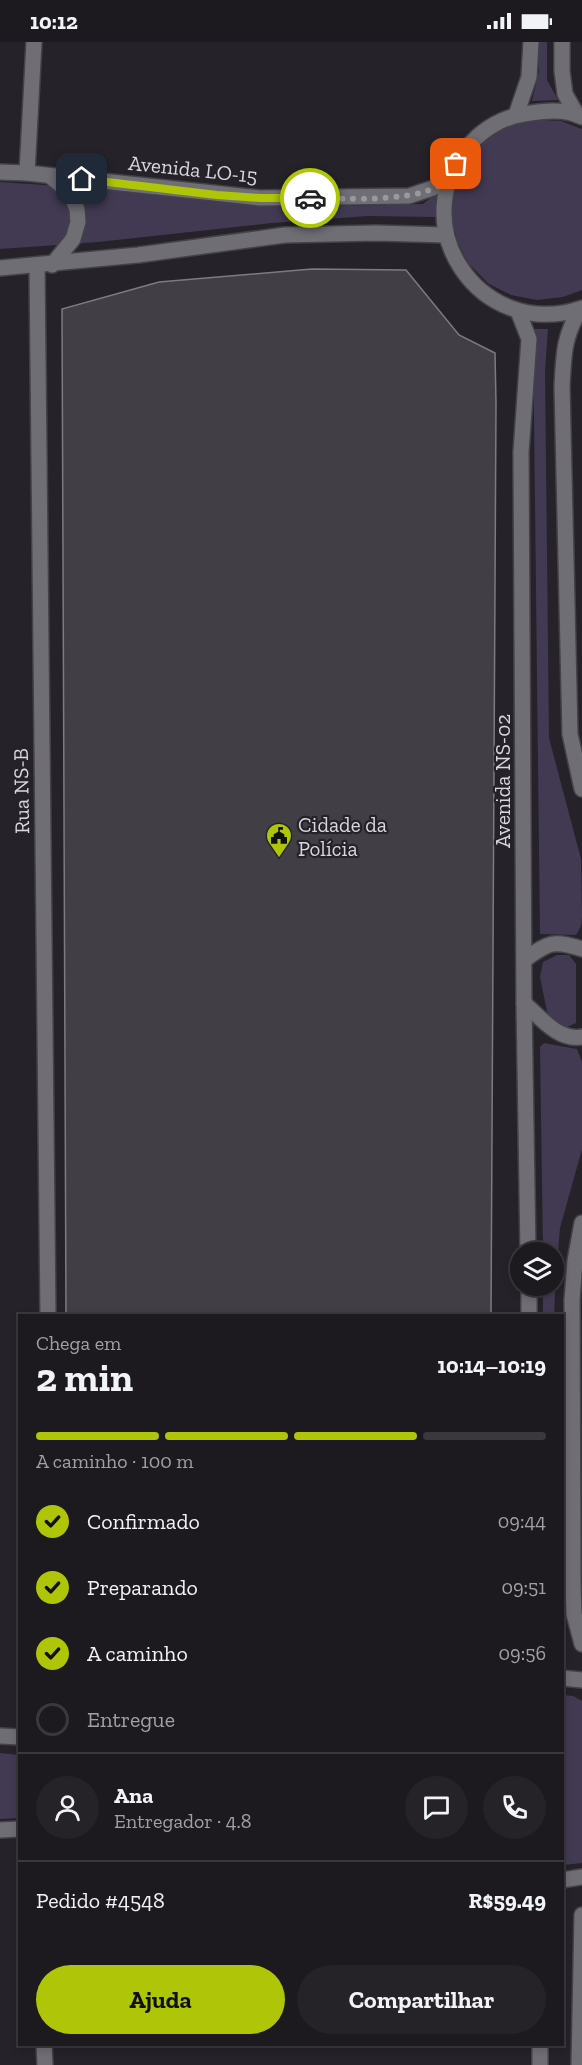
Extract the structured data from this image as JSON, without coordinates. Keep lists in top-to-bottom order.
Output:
{
  "streets": {
    "street": ["Avenida LO-15", "Avenida NS-02", "Rua NS-B"]
  },
  "places": {
    "public building": ["Cidade da Polícia"]
  },
  "page": {
    "status": "10:12",
    "heading": ["2 min", "Chega em", "10:14–10:19"],
    "panel": [
      "Ana",
      "Entregador · 4.8",
      "Pedido #4548",
      "R$59.49"
    ],
    "bar": "A caminho · 100 m",
    "list": [
      ["Confirmado", "09:44"],
      ["Preparando", "09:51"],
      ["A caminho", "09:56"],
      "Entregue"
    ],
    "buttons": ["Ajuda", "Compartilhar"]
  }
}
